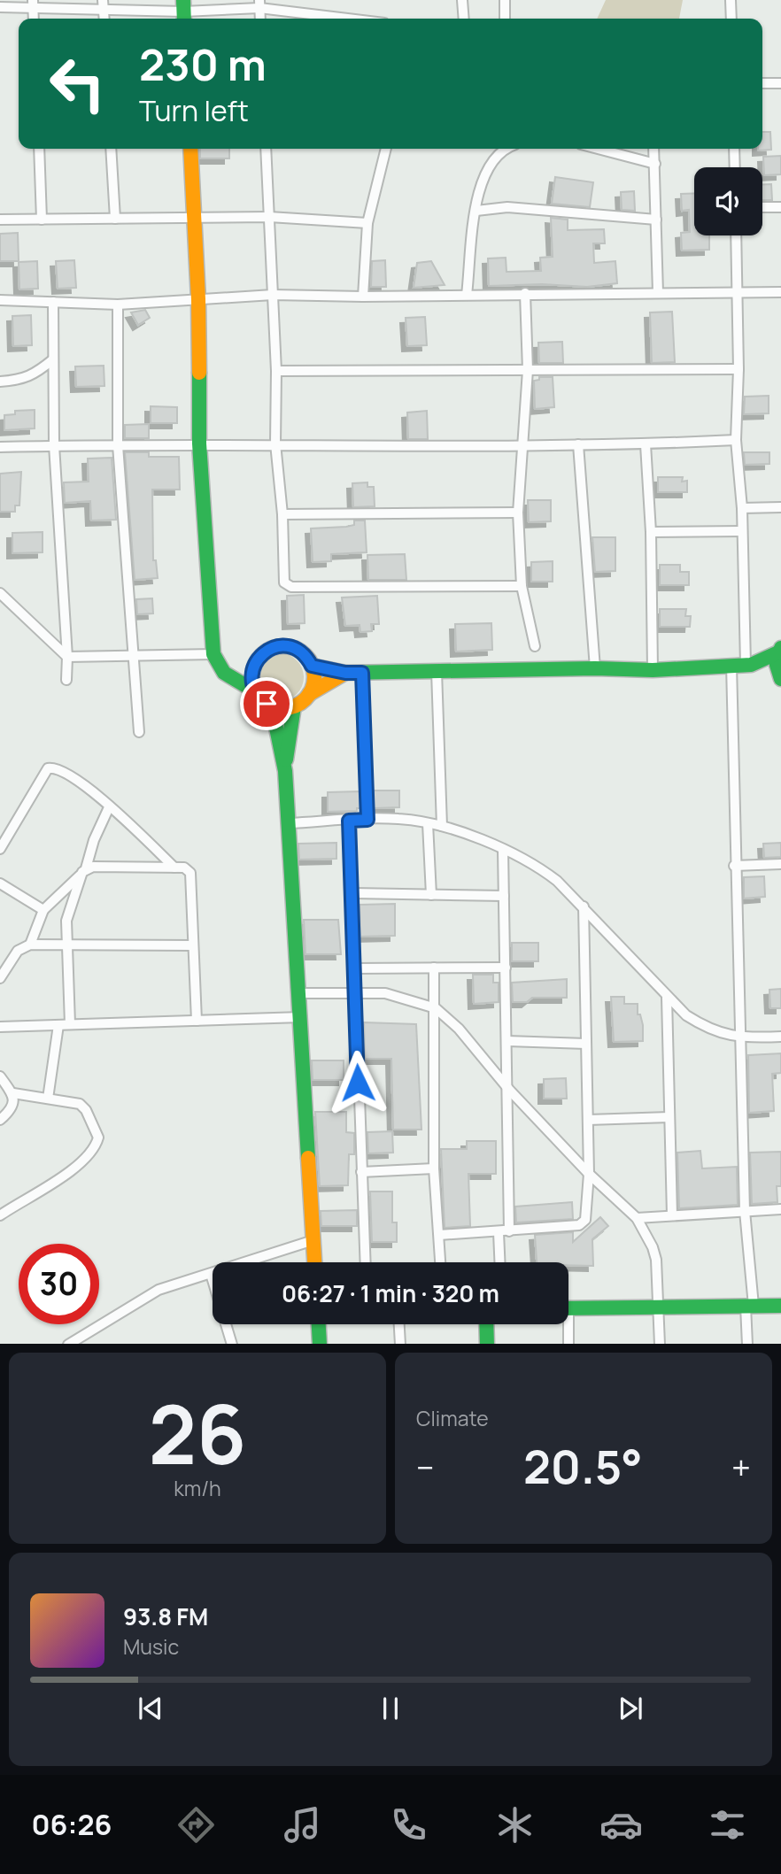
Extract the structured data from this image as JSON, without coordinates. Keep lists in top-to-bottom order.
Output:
{
  "page": {
    "turn": ["230 m", "Turn left"],
    "limit": "30",
    "trip": "06:27 · 1 min · 320 m",
    "tile": [
      ["26", "km/h"],
      "Climate"
    ],
    "heat": ["−", "20.5°", "+"],
    "song": ["93.8 FM", "Music"],
    "tabs": "06:26"
  }
}
